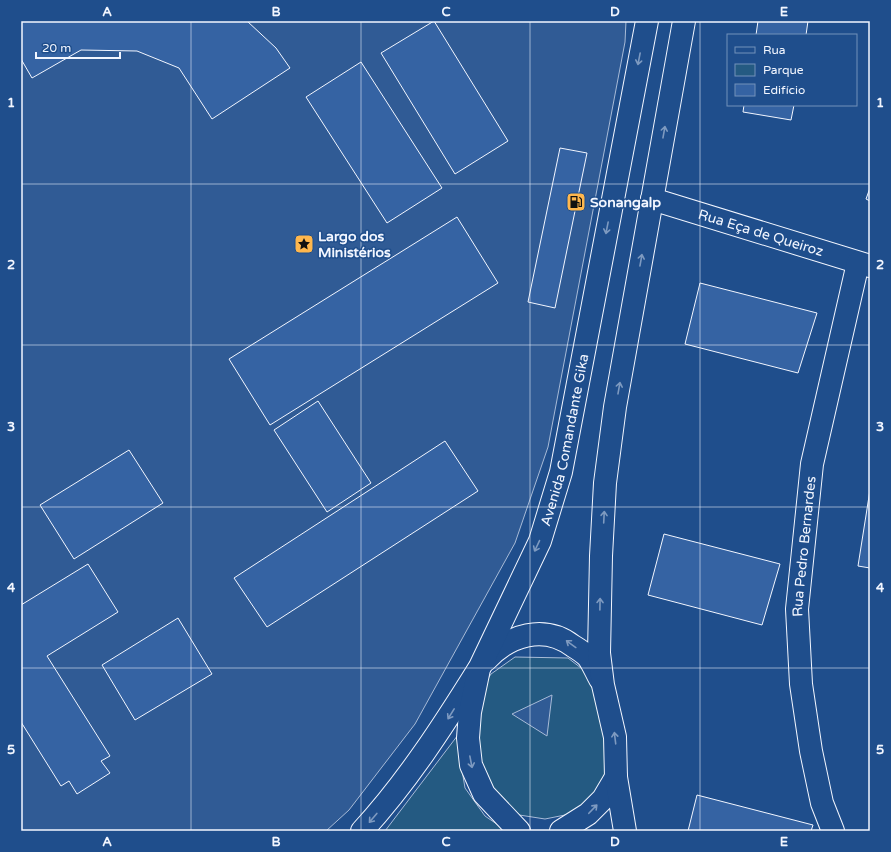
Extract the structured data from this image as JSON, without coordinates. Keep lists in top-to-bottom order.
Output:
{
  "streets": {
    "street": ["Rua Eça de Queiroz", "Avenida Comandante Gika", "Rua Pedro Bernardes"]
  },
  "crossings": [
    ["Rua Eça de Queiroz", "Rua Pedro Bernardes"]
  ],
  "places": {
    "fuel station": ["Sonangalp"],
    "place": ["Largo dos Ministérios"]
  },
  "legend": ["Rua", "Parque", "Edifício"],
  "scale_bar": "20 m",
  "grid": {
    "columns": [
      "A",
      "B",
      "C",
      "D",
      "E"
    ],
    "rows": [
      "1",
      "2",
      "3",
      "4",
      "5"
    ]
  }
}
